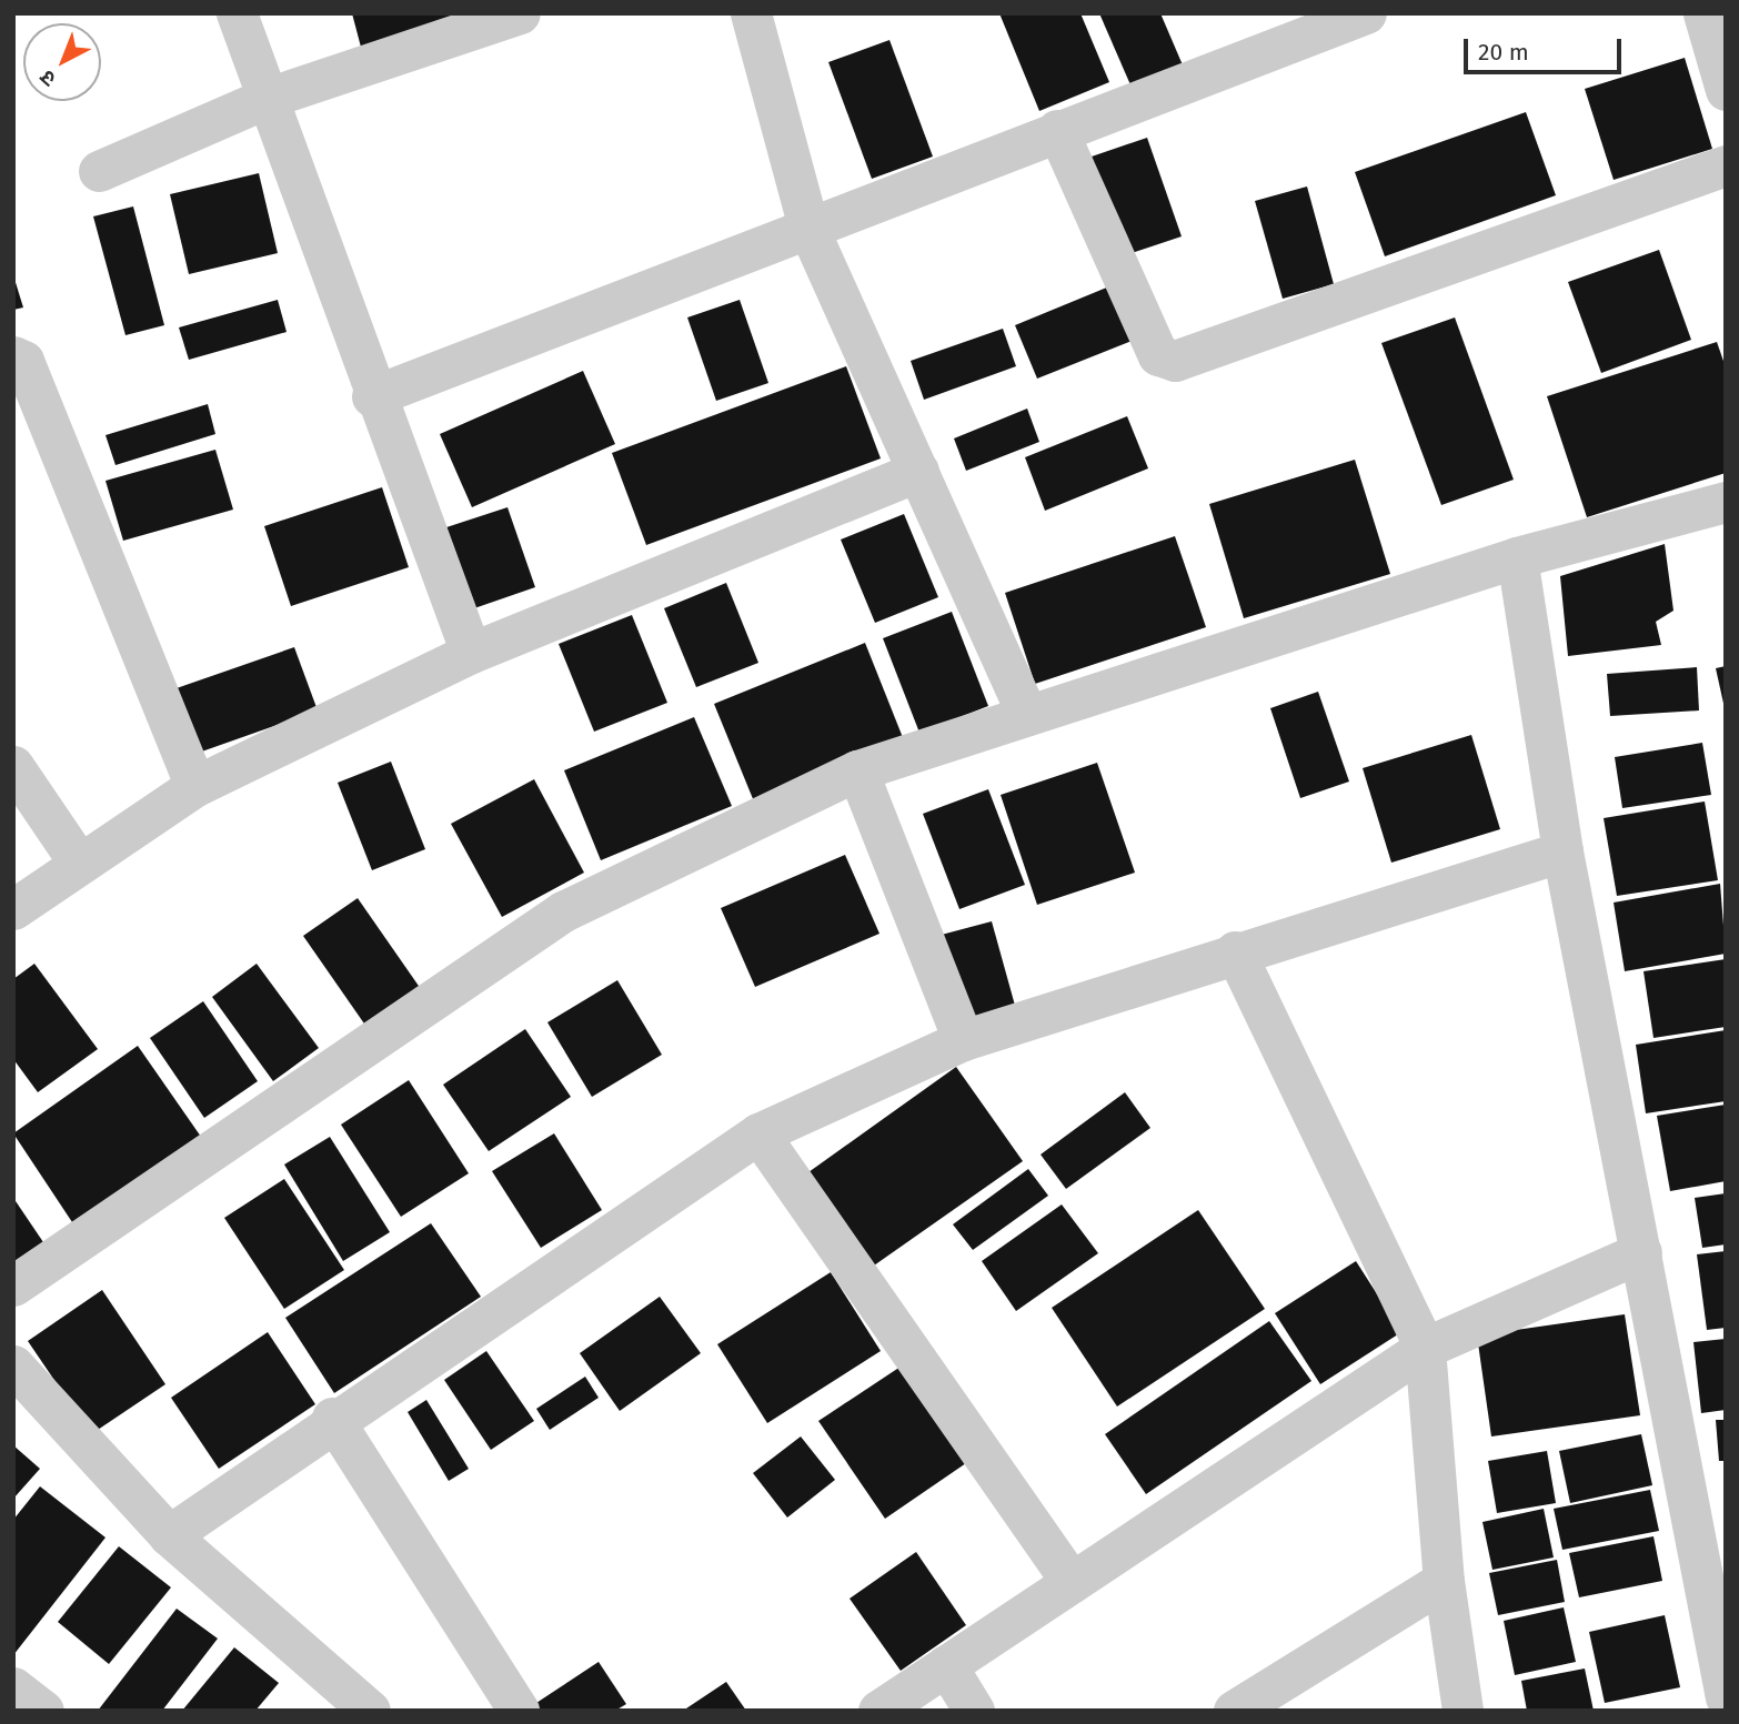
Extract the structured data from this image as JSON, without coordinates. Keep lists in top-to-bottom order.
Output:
{
  "scale_bar": "20 m",
  "north": "bottom left"
}
